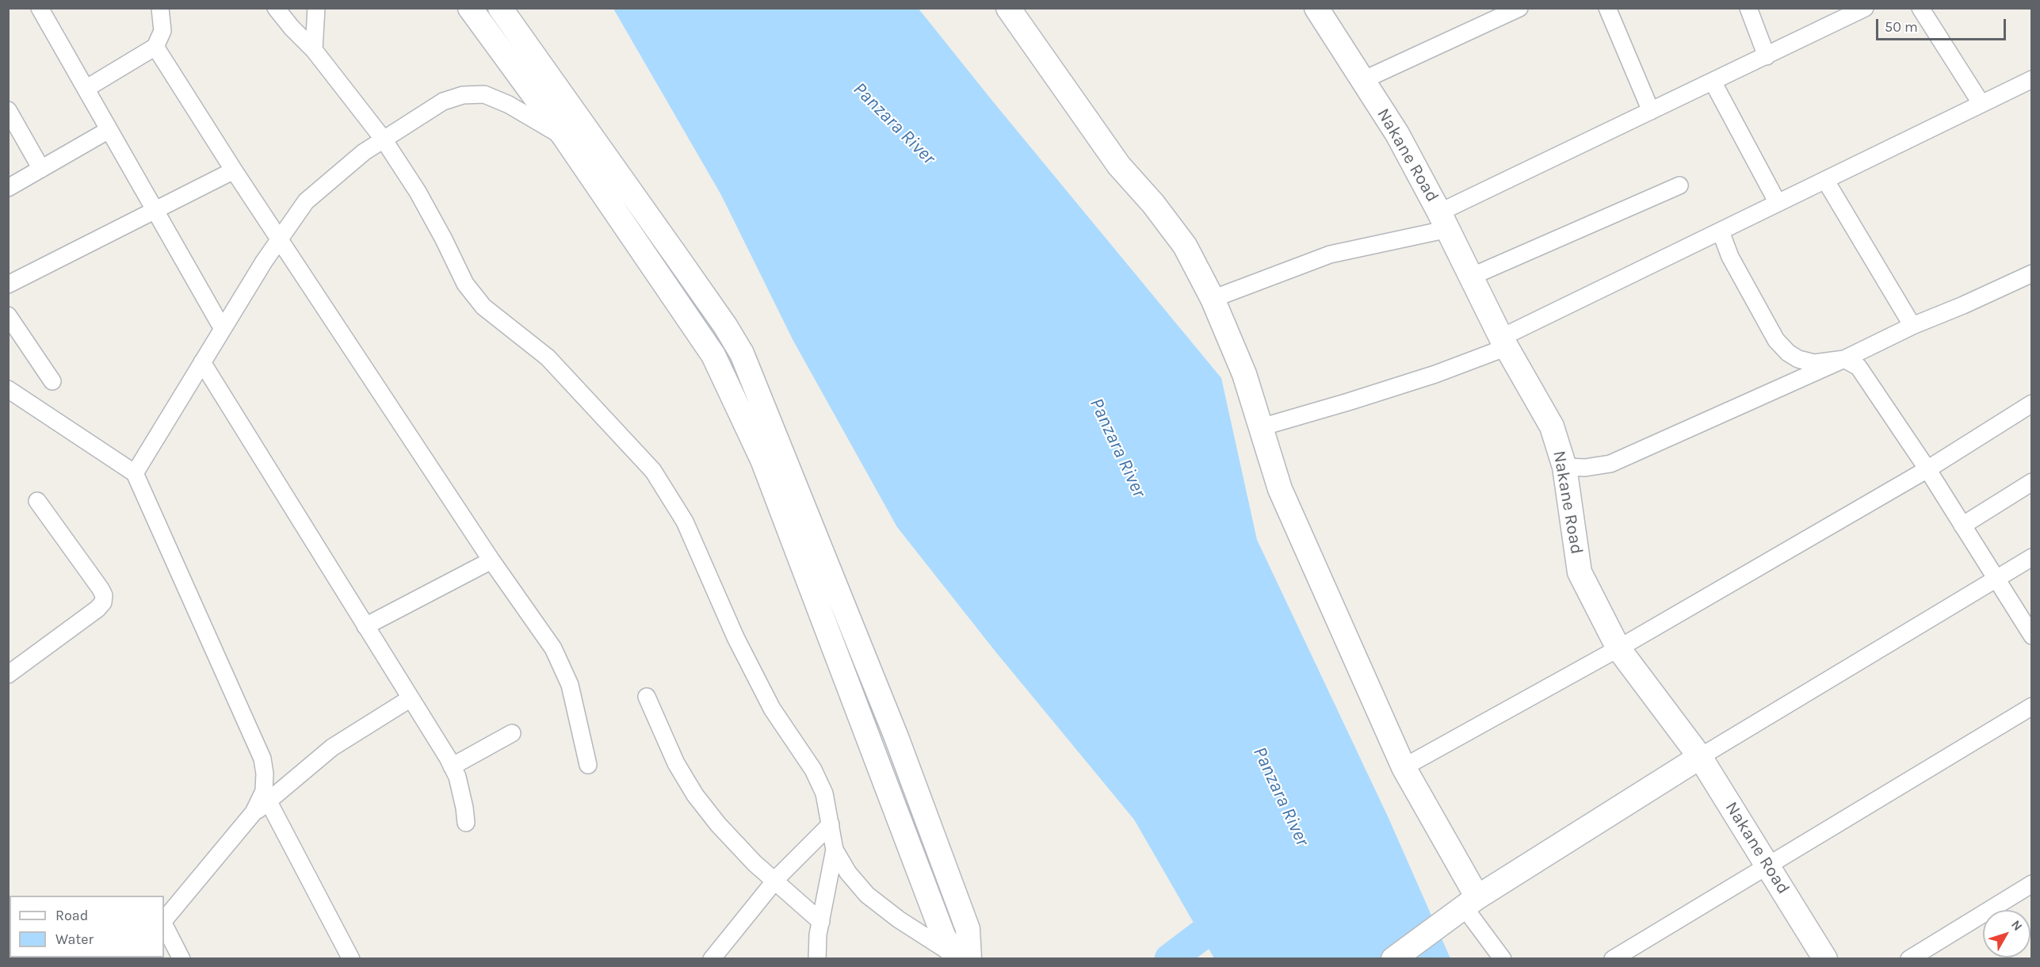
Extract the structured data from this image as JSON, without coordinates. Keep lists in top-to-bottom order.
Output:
{
  "streets": {
    "street": ["Nakane Road"]
  },
  "water": ["Panzara River"],
  "legend": ["Road", "Water"],
  "scale_bar": "50 m",
  "north": "top right"
}
